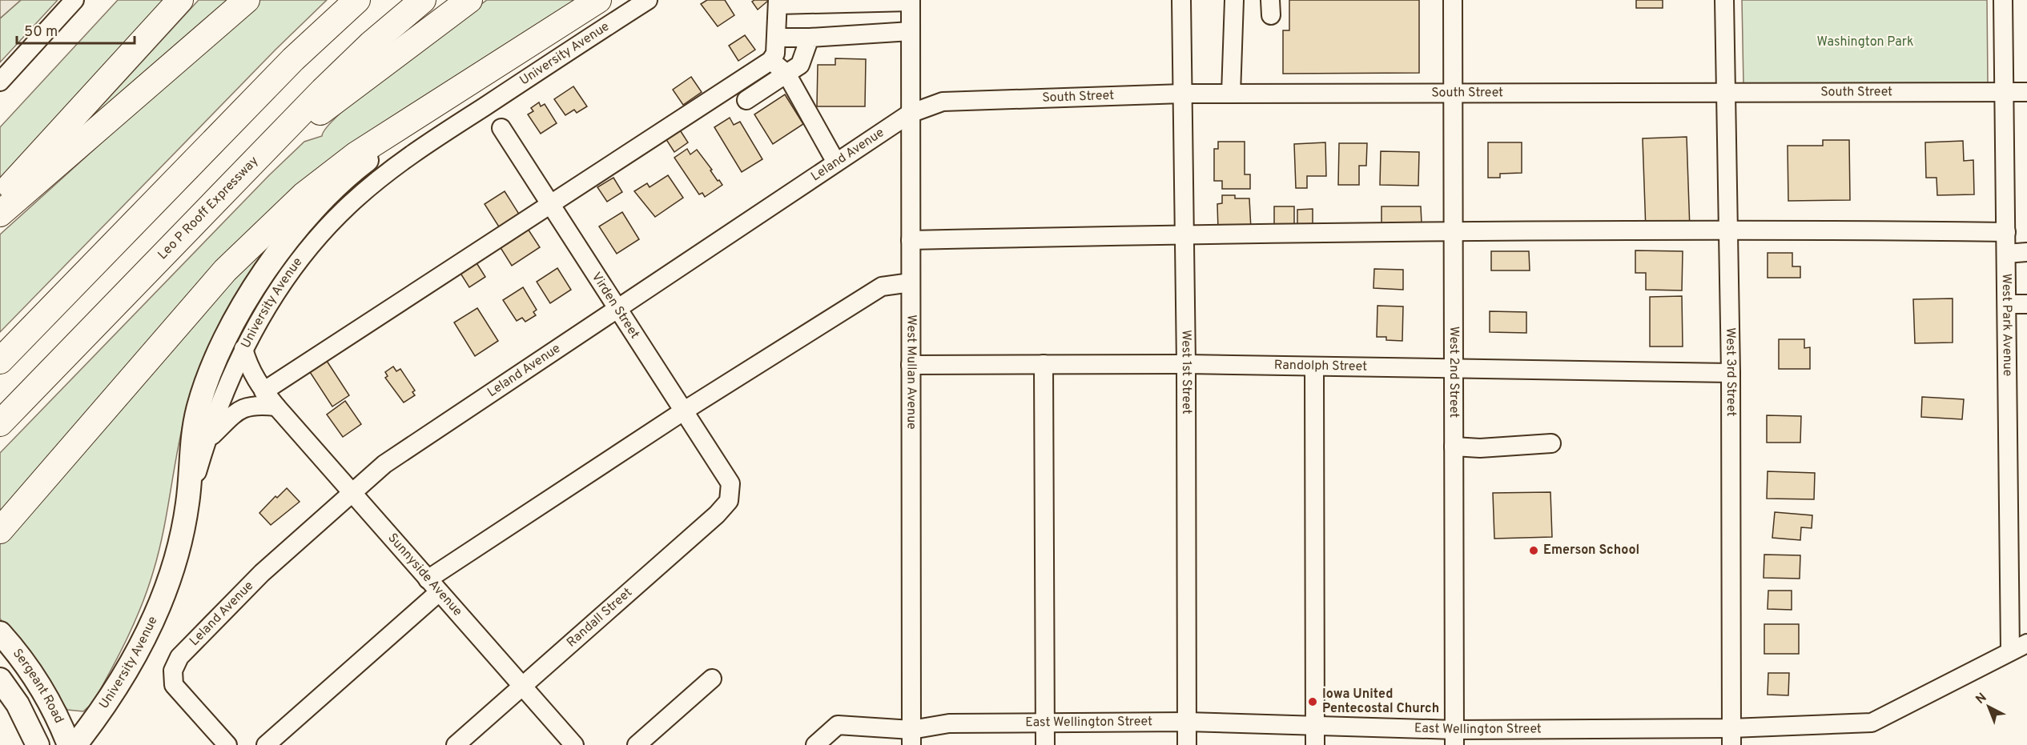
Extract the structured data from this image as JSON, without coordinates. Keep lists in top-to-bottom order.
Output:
{
  "streets": {
    "highway": ["Leo P Rooff Expressway"],
    "main road": ["University Avenue", "Sergeant Road"],
    "street": [
      "South Street",
      "Leland Avenue",
      "Virden Street",
      "West Park Avenue",
      "Randolph Street",
      "West Mullan Avenue",
      "West 1st Street",
      "West 3rd Street",
      "West 2nd Street",
      "Sunnyside Avenue",
      "Randall Street",
      "East Wellington Street"
    ]
  },
  "crossings": [
    ["University Avenue", "Sunnyside Avenue"],
    ["South Street", "Leland Avenue"],
    ["South Street", "West Park Avenue"],
    ["South Street", "West Mullan Avenue"],
    ["South Street", "West 1st Street"],
    ["South Street", "West 3rd Street"],
    ["South Street", "West 2nd Street"],
    ["Leland Avenue", "Virden Street"],
    ["Leland Avenue", "West Mullan Avenue"],
    ["Leland Avenue", "Sunnyside Avenue"],
    ["Virden Street", "Randall Street"],
    ["West Park Avenue", "East Wellington Street"],
    ["Randolph Street", "West Mullan Avenue"],
    ["Randolph Street", "West 1st Street"],
    ["Randolph Street", "West 3rd Street"],
    ["Randolph Street", "West 2nd Street"],
    ["West Mullan Avenue", "East Wellington Street"],
    ["West 1st Street", "East Wellington Street"],
    ["West 3rd Street", "East Wellington Street"],
    ["West 2nd Street", "East Wellington Street"],
    ["Sunnyside Avenue", "Randall Street"]
  ],
  "parks": ["Washington Park"],
  "places": ["Emerson School", "Iowa United Pentecostal Church"],
  "scale_bar": "50 m",
  "north": "top left"
}
